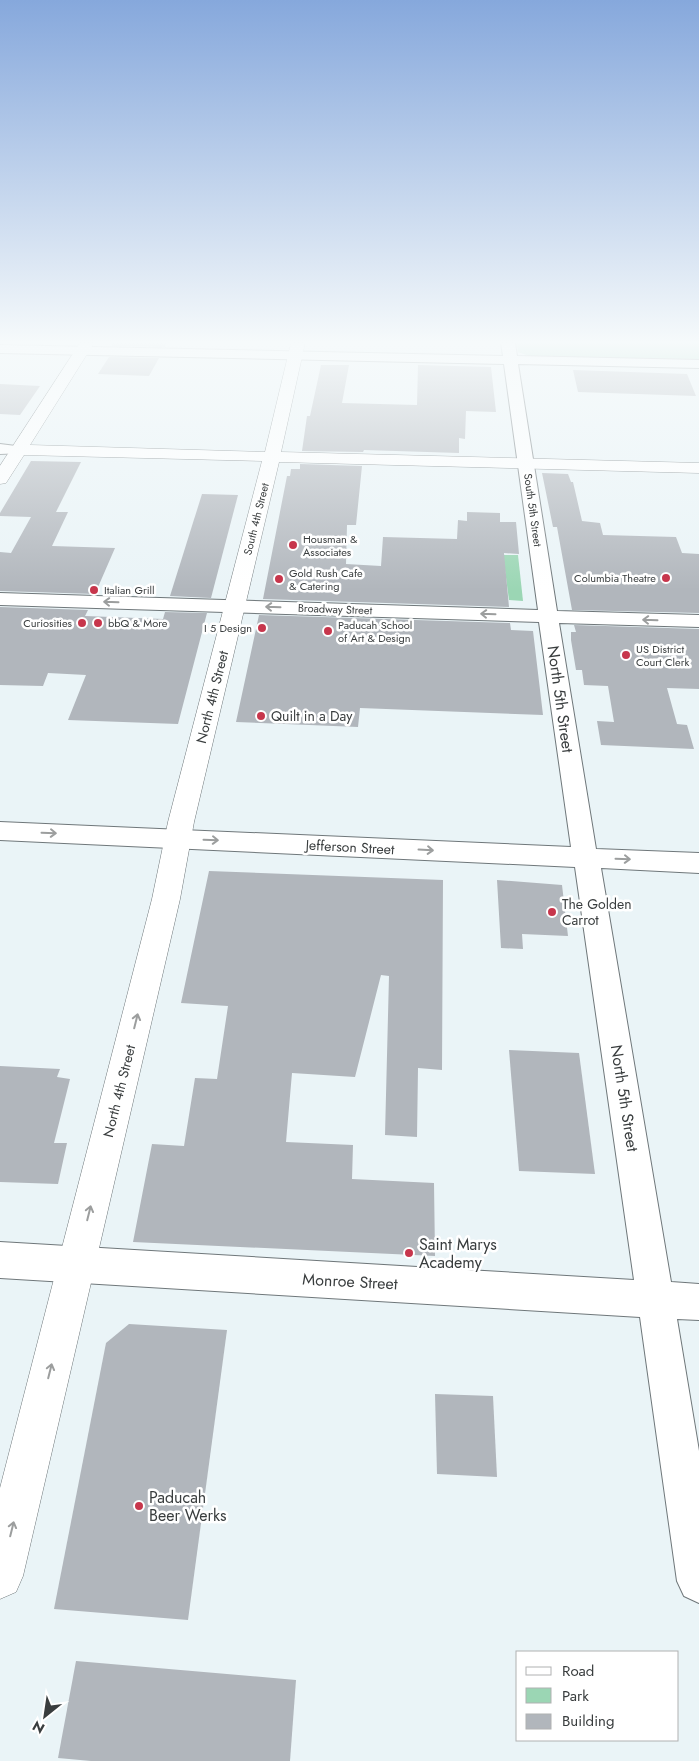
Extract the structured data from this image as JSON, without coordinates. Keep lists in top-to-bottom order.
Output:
{
  "streets": {
    "main road": ["South 4th Street", "North 4th Street"],
    "street": [
      "South 5th Street",
      "Broadway Street",
      "North 5th Street",
      "Jefferson Street",
      "Monroe Street"
    ]
  },
  "crossings": [
    ["South 5th Street", "Broadway Street"],
    ["South 5th Street", "North 5th Street"],
    ["South 4th Street", "Broadway Street"],
    ["South 4th Street", "North 4th Street"],
    ["Broadway Street", "North 4th Street"],
    ["Broadway Street", "North 5th Street"],
    ["North 4th Street", "Jefferson Street"],
    ["North 4th Street", "Monroe Street"],
    ["North 5th Street", "Jefferson Street"],
    ["North 5th Street", "Monroe Street"]
  ],
  "one_way": ["Broadway Street", "North 4th Street", "Jefferson Street"],
  "places": [
    "Housman & Associates",
    "Columbia Theatre",
    "Gold Rush Cafe & Catering",
    "Italian Grill",
    "Curiosities",
    "bbQ & More",
    "I 5 Design",
    "Paducah School of Art & Design",
    "US District Court Clerk",
    "Quilt in a Day",
    "The Golden Carrot",
    "Saint Marys Academy",
    "Paducah Beer Werks"
  ],
  "legend": ["Road", "Park", "Building"],
  "north": "bottom left"
}
